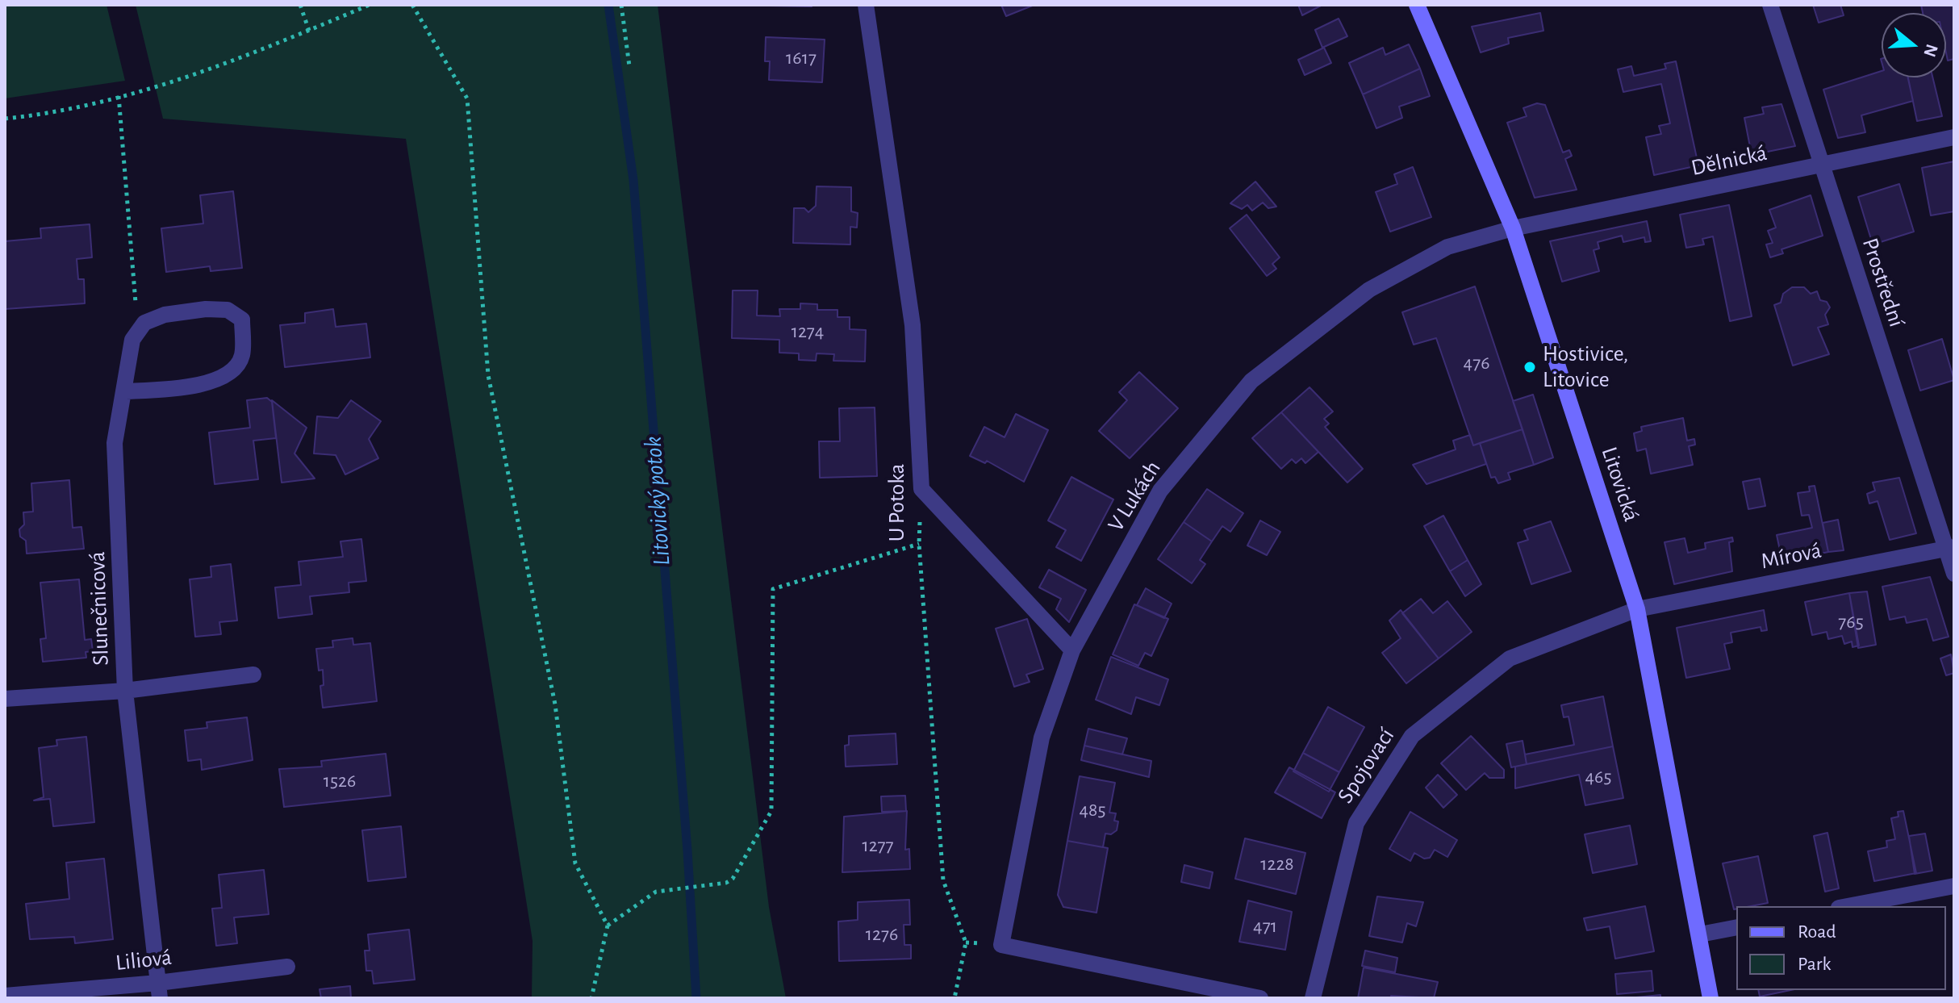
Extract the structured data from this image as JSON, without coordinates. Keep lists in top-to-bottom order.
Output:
{
  "streets": {
    "street": [
      "Dělnická",
      "Prostřední",
      "Litovická",
      "V Lukách",
      "U Potoka",
      "Mírová",
      "Slunečnicová",
      "Spojovací",
      "Liliová"
    ]
  },
  "crossings": [
    ["Dělnická", "Prostřední"],
    ["Dělnická", "Litovická"],
    ["Dělnická", "V Lukách"],
    ["Prostřední", "Mírová"],
    ["Litovická", "V Lukách"],
    ["Litovická", "Mírová"],
    ["Litovická", "Spojovací"],
    ["Mírová", "Spojovací"],
    ["Slunečnicová", "Liliová"]
  ],
  "water": ["Litovický potok"],
  "places": ["Hostivice, Litovice"],
  "house_numbers": [
    "1617",
    "1274",
    "476",
    "765",
    "465",
    "1526",
    "485",
    "1277",
    "1228",
    "471",
    "1276"
  ],
  "legend": ["Road", "Park"],
  "north": "right"
}
